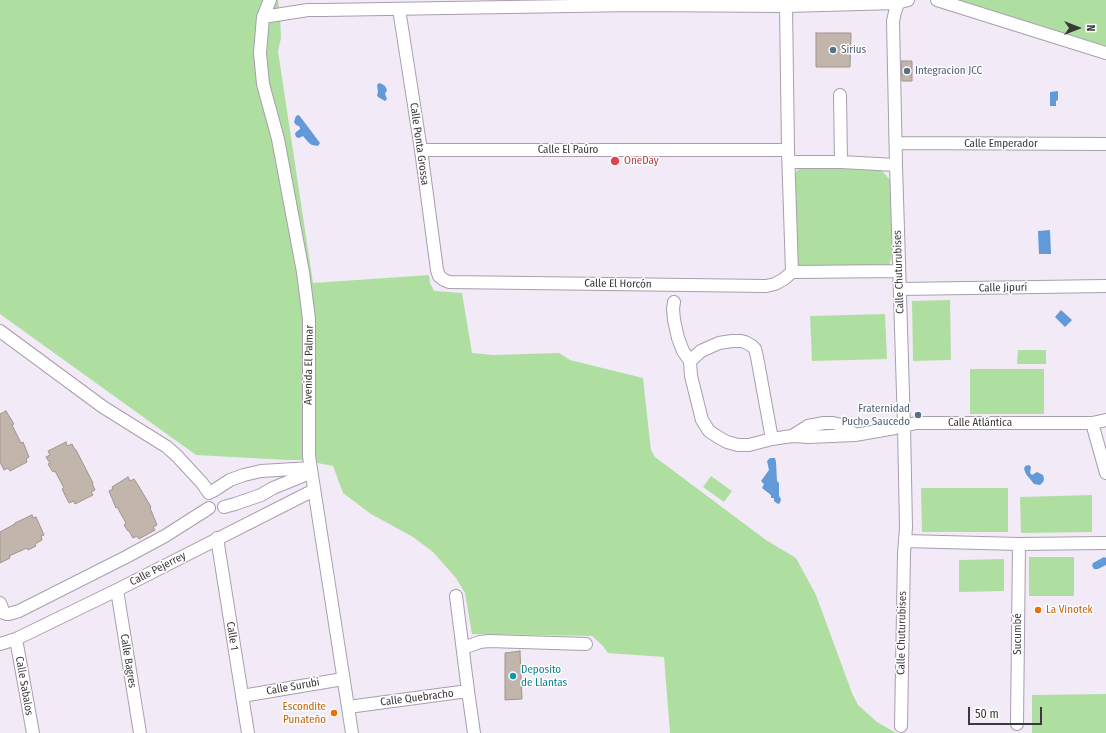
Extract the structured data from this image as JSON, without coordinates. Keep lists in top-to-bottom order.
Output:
{
  "streets": {
    "street": [
      "Calle Ponta Grossa",
      "Calle Emperador",
      "Calle El Paúro",
      "Calle Chuturubises",
      "Calle El Horcón",
      "Calle Jipurí",
      "Avenida El Palmar",
      "Calle Atlántica",
      "Calle Pejerrey",
      "Sucumbé",
      "Calle 1",
      "Calle Bagres",
      "Calle Sabalos",
      "Calle Surubi",
      "Calle Quebracho"
    ]
  },
  "crossings": [
    ["Calle Ponta Grossa", "Calle El Paúro"],
    ["Calle Ponta Grossa", "Calle El Horcón"],
    ["Calle Emperador", "Calle Chuturubises"],
    ["Calle Chuturubises", "Calle Jipurí"],
    ["Calle Chuturubises", "Calle Atlántica"],
    ["Avenida El Palmar", "Calle Pejerrey"],
    ["Avenida El Palmar", "Calle Surubi"],
    ["Avenida El Palmar", "Calle Quebracho"],
    ["Calle Pejerrey", "Calle 1"],
    ["Calle Pejerrey", "Calle Bagres"],
    ["Calle Pejerrey", "Calle Sabalos"],
    ["Calle 1", "Calle Surubi"]
  ],
  "places": [
    "Sirius",
    "Integracion JCC",
    "OneDay",
    "Fraternidad Pucho Saucedo",
    "La Vinotek",
    "Deposito de Llantas",
    "Escondite Punateño"
  ],
  "scale_bar": "50 m",
  "north": "right"
}
